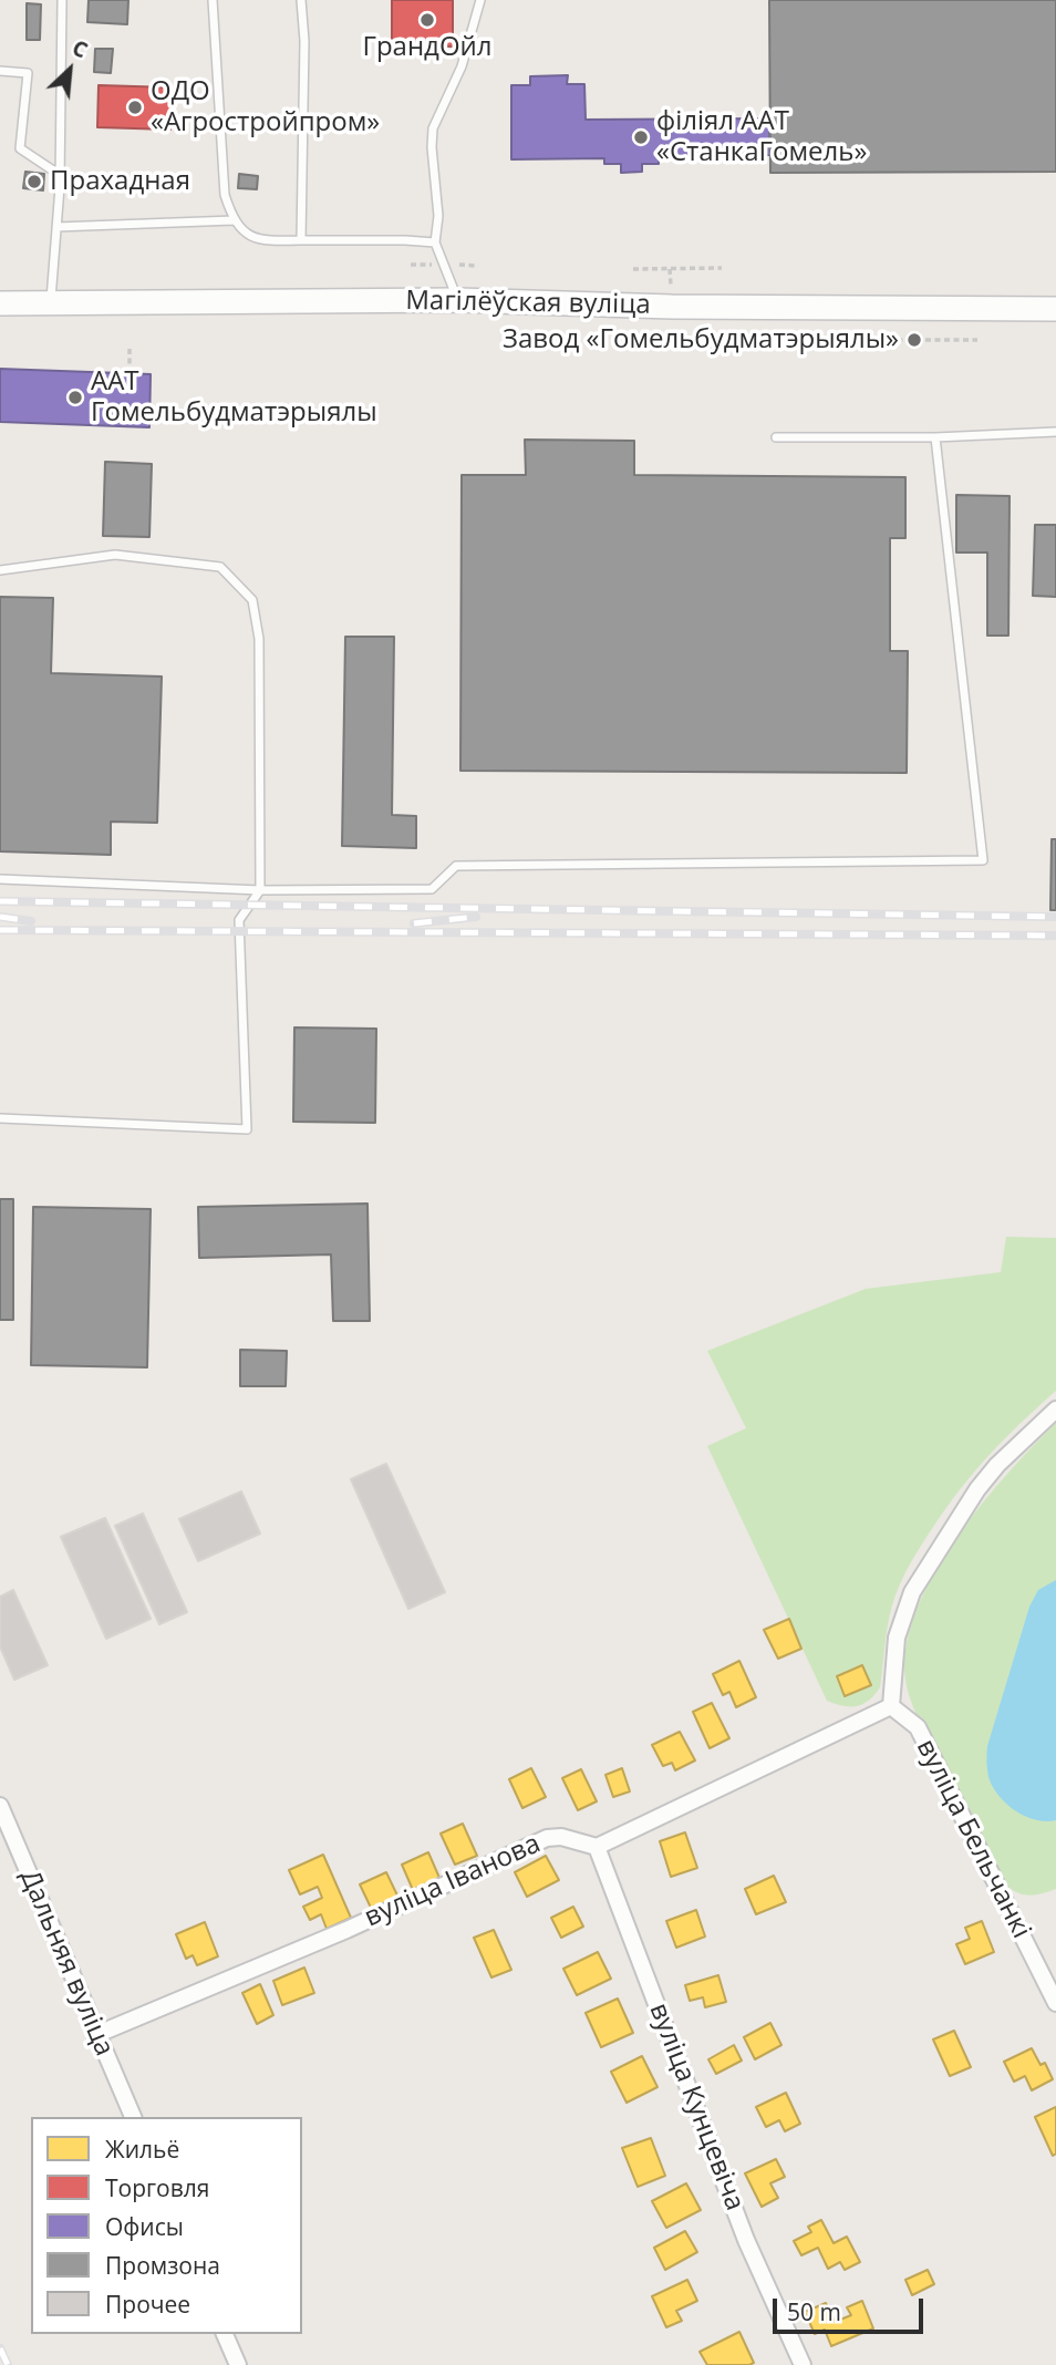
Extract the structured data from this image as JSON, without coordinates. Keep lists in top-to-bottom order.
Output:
{
  "streets": {
    "street": [
      "Магілёўская вуліца",
      "вуліца Бельчанкі",
      "вуліца Іванова",
      "Дальняя вуліца",
      "вуліца Кунцевіча"
    ]
  },
  "crossings": [
    ["вуліца Іванова", "Дальняя вуліца"],
    ["вуліца Іванова", "вуліца Кунцевіча"]
  ],
  "places": [
    "ГрандОйл",
    "ОДО «Агростройпром»",
    "філіял ААТ «СтанкаГомель»",
    "Прахадная",
    "Завод «Гомельбудматэрыялы»",
    "ААТ Гомельбудматэрыялы"
  ],
  "legend": [
    "Жильё",
    "Торговля",
    "Офисы",
    "Промзона",
    "Прочее"
  ],
  "scale_bar": "50 m",
  "north": "top right"
}
